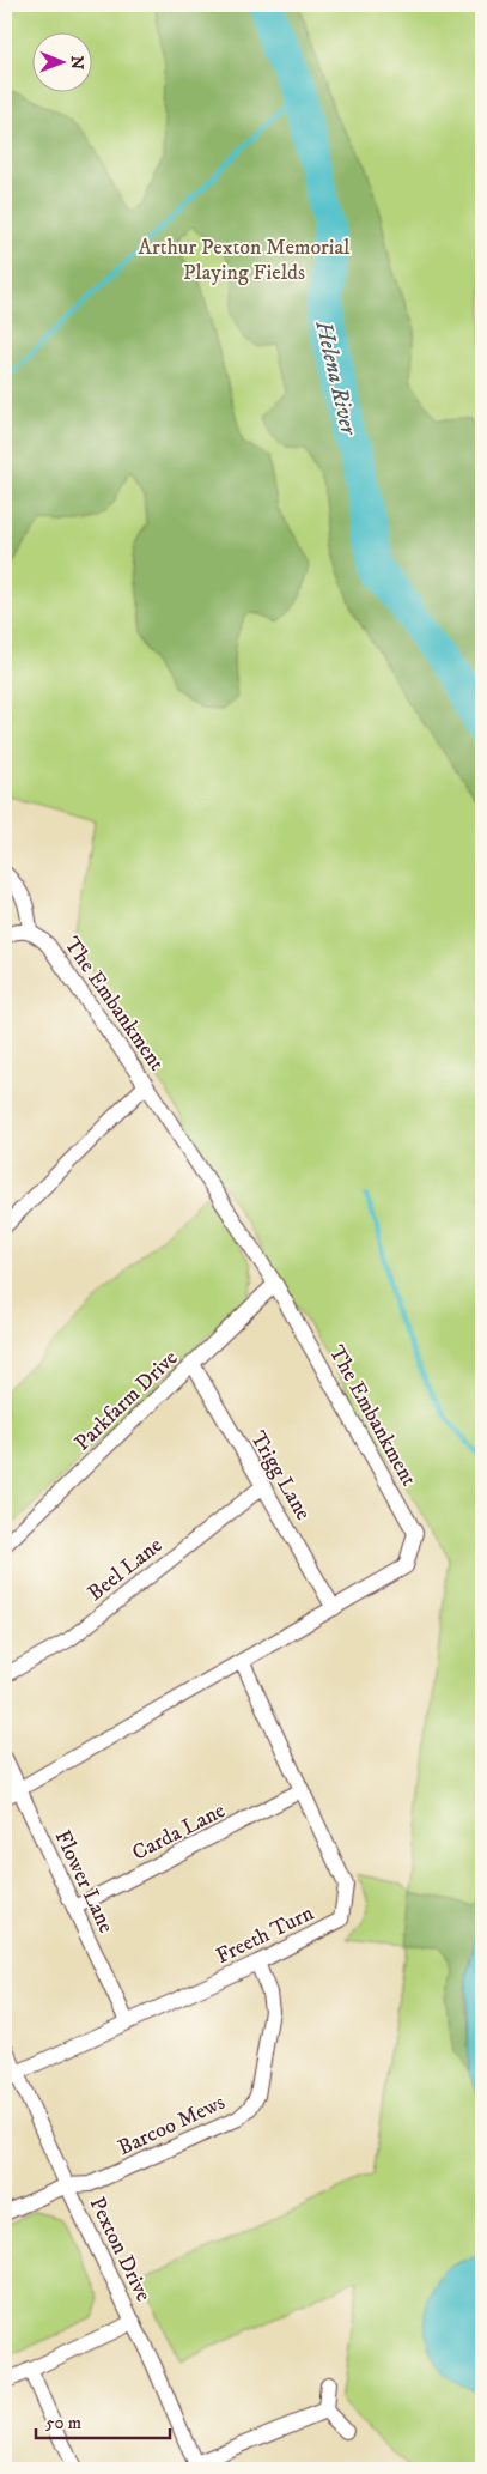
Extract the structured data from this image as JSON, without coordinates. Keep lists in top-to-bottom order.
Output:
{
  "streets": {
    "street": [
      "The Embankment",
      "Parkfarm Drive",
      "Trigg Lane",
      "Beel Lane",
      "Carda Lane",
      "Flower Lane",
      "Freeth Turn",
      "Barcoo Mews",
      "Pexton Drive"
    ]
  },
  "crossings": [
    ["The Embankment", "Parkfarm Drive"],
    ["The Embankment", "Trigg Lane"],
    ["The Embankment", "Flower Lane"],
    ["The Embankment", "Freeth Turn"],
    ["Parkfarm Drive", "Trigg Lane"],
    ["Trigg Lane", "Beel Lane"],
    ["Carda Lane", "Flower Lane"],
    ["Carda Lane", "Freeth Turn"],
    ["Flower Lane", "Freeth Turn"],
    ["Freeth Turn", "Barcoo Mews"],
    ["Freeth Turn", "Pexton Drive"],
    ["Barcoo Mews", "Pexton Drive"]
  ],
  "water": ["Helena River"],
  "parks": ["Arthur Pexton Memorial Playing Fields"],
  "scale_bar": "50 m",
  "north": "right"
}
